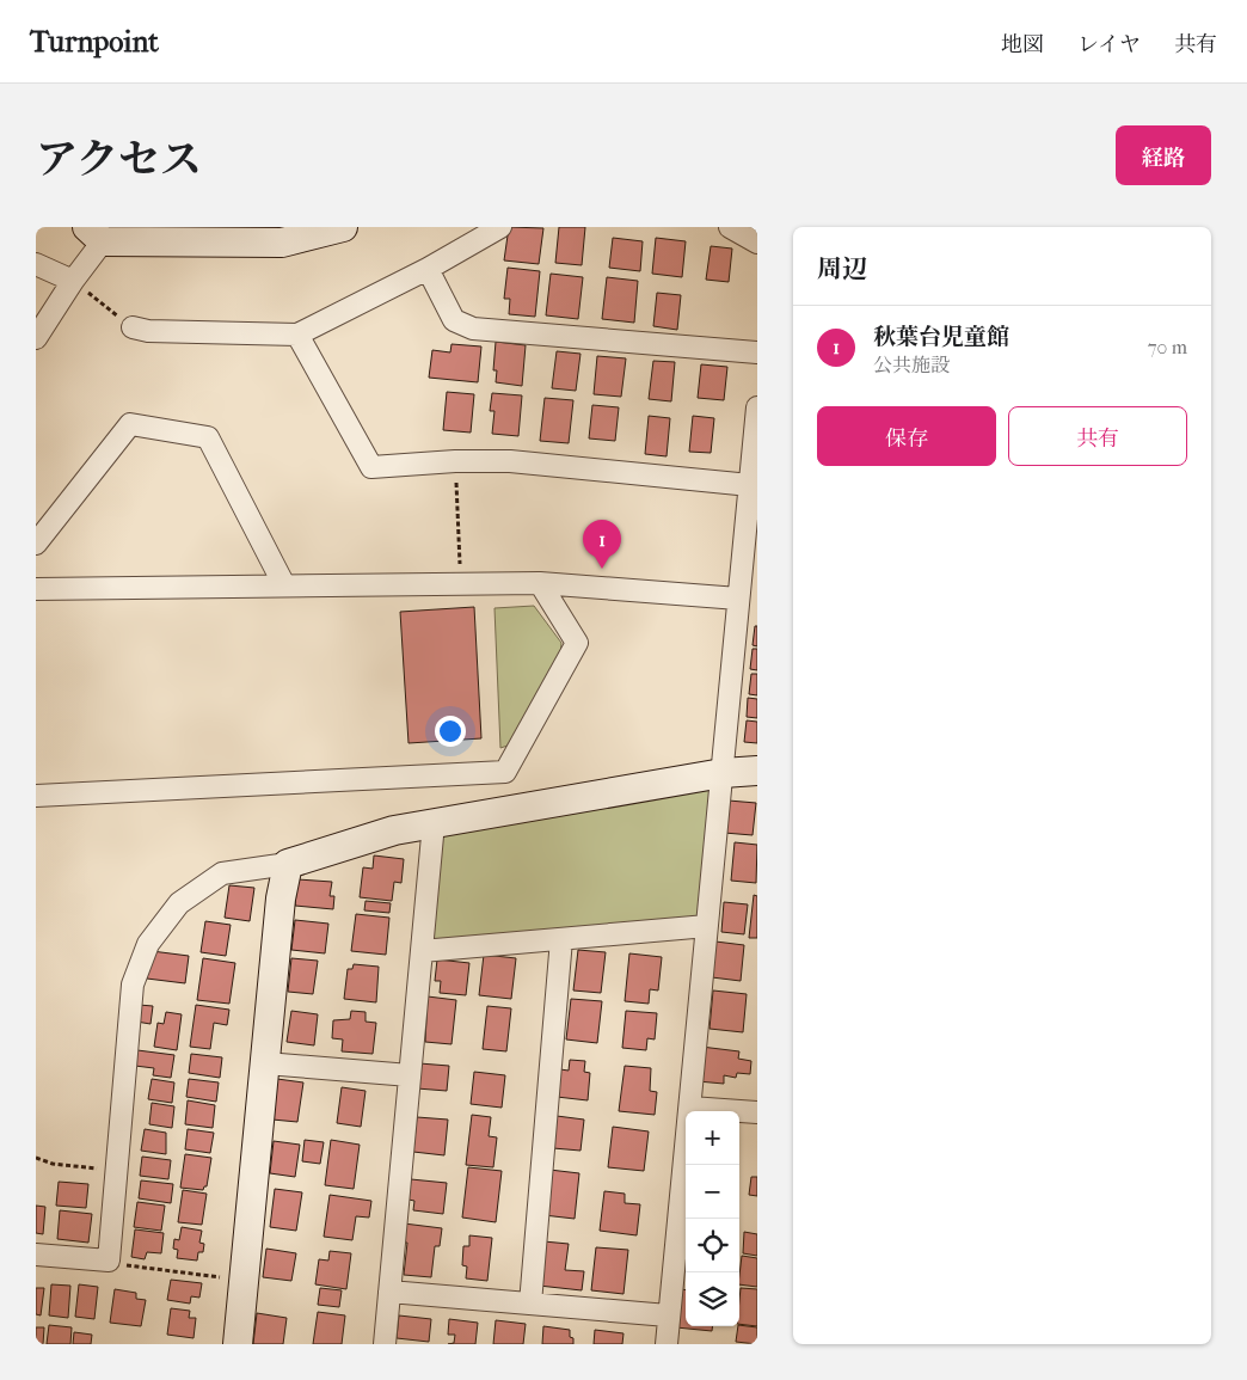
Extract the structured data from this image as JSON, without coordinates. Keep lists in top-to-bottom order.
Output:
{
  "page": {
    "header": "Turnpoint",
    "nav": ["地図", "レイヤ", "共有"],
    "title": "アクセス",
    "buttons": [
      "経路",
      ["保存", "共有"]
    ],
    "heading": "周辺",
    "list": [
      {
        "mark": "1",
        "name": "秋葉台児童館",
        "note": "公共施設",
        "value": "70 m"
      }
    ],
    "pins": "1",
    "map_buttons": ["+", "−"]
  }
}
